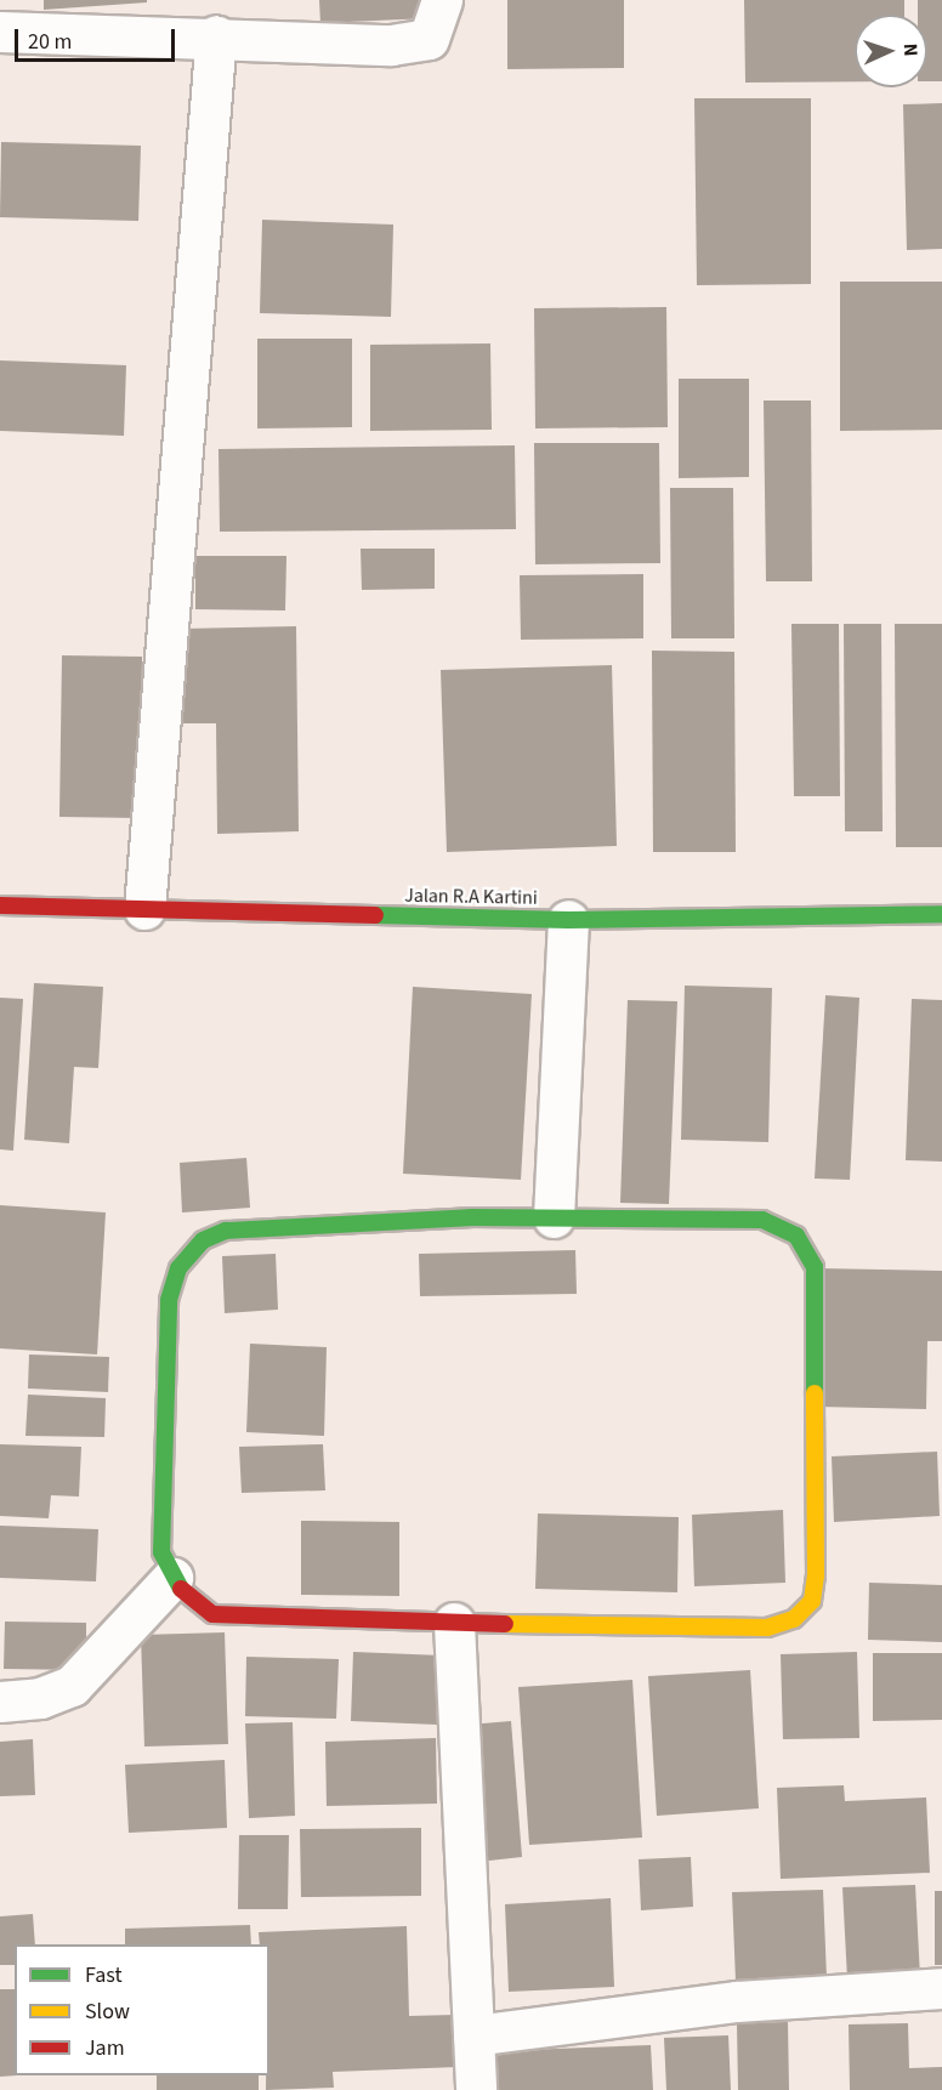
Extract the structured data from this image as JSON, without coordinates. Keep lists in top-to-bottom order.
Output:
{
  "streets": {
    "street": ["Jalan R.A Kartini"]
  },
  "legend": ["Fast", "Slow", "Jam"],
  "scale_bar": "20 m",
  "north": "right"
}
